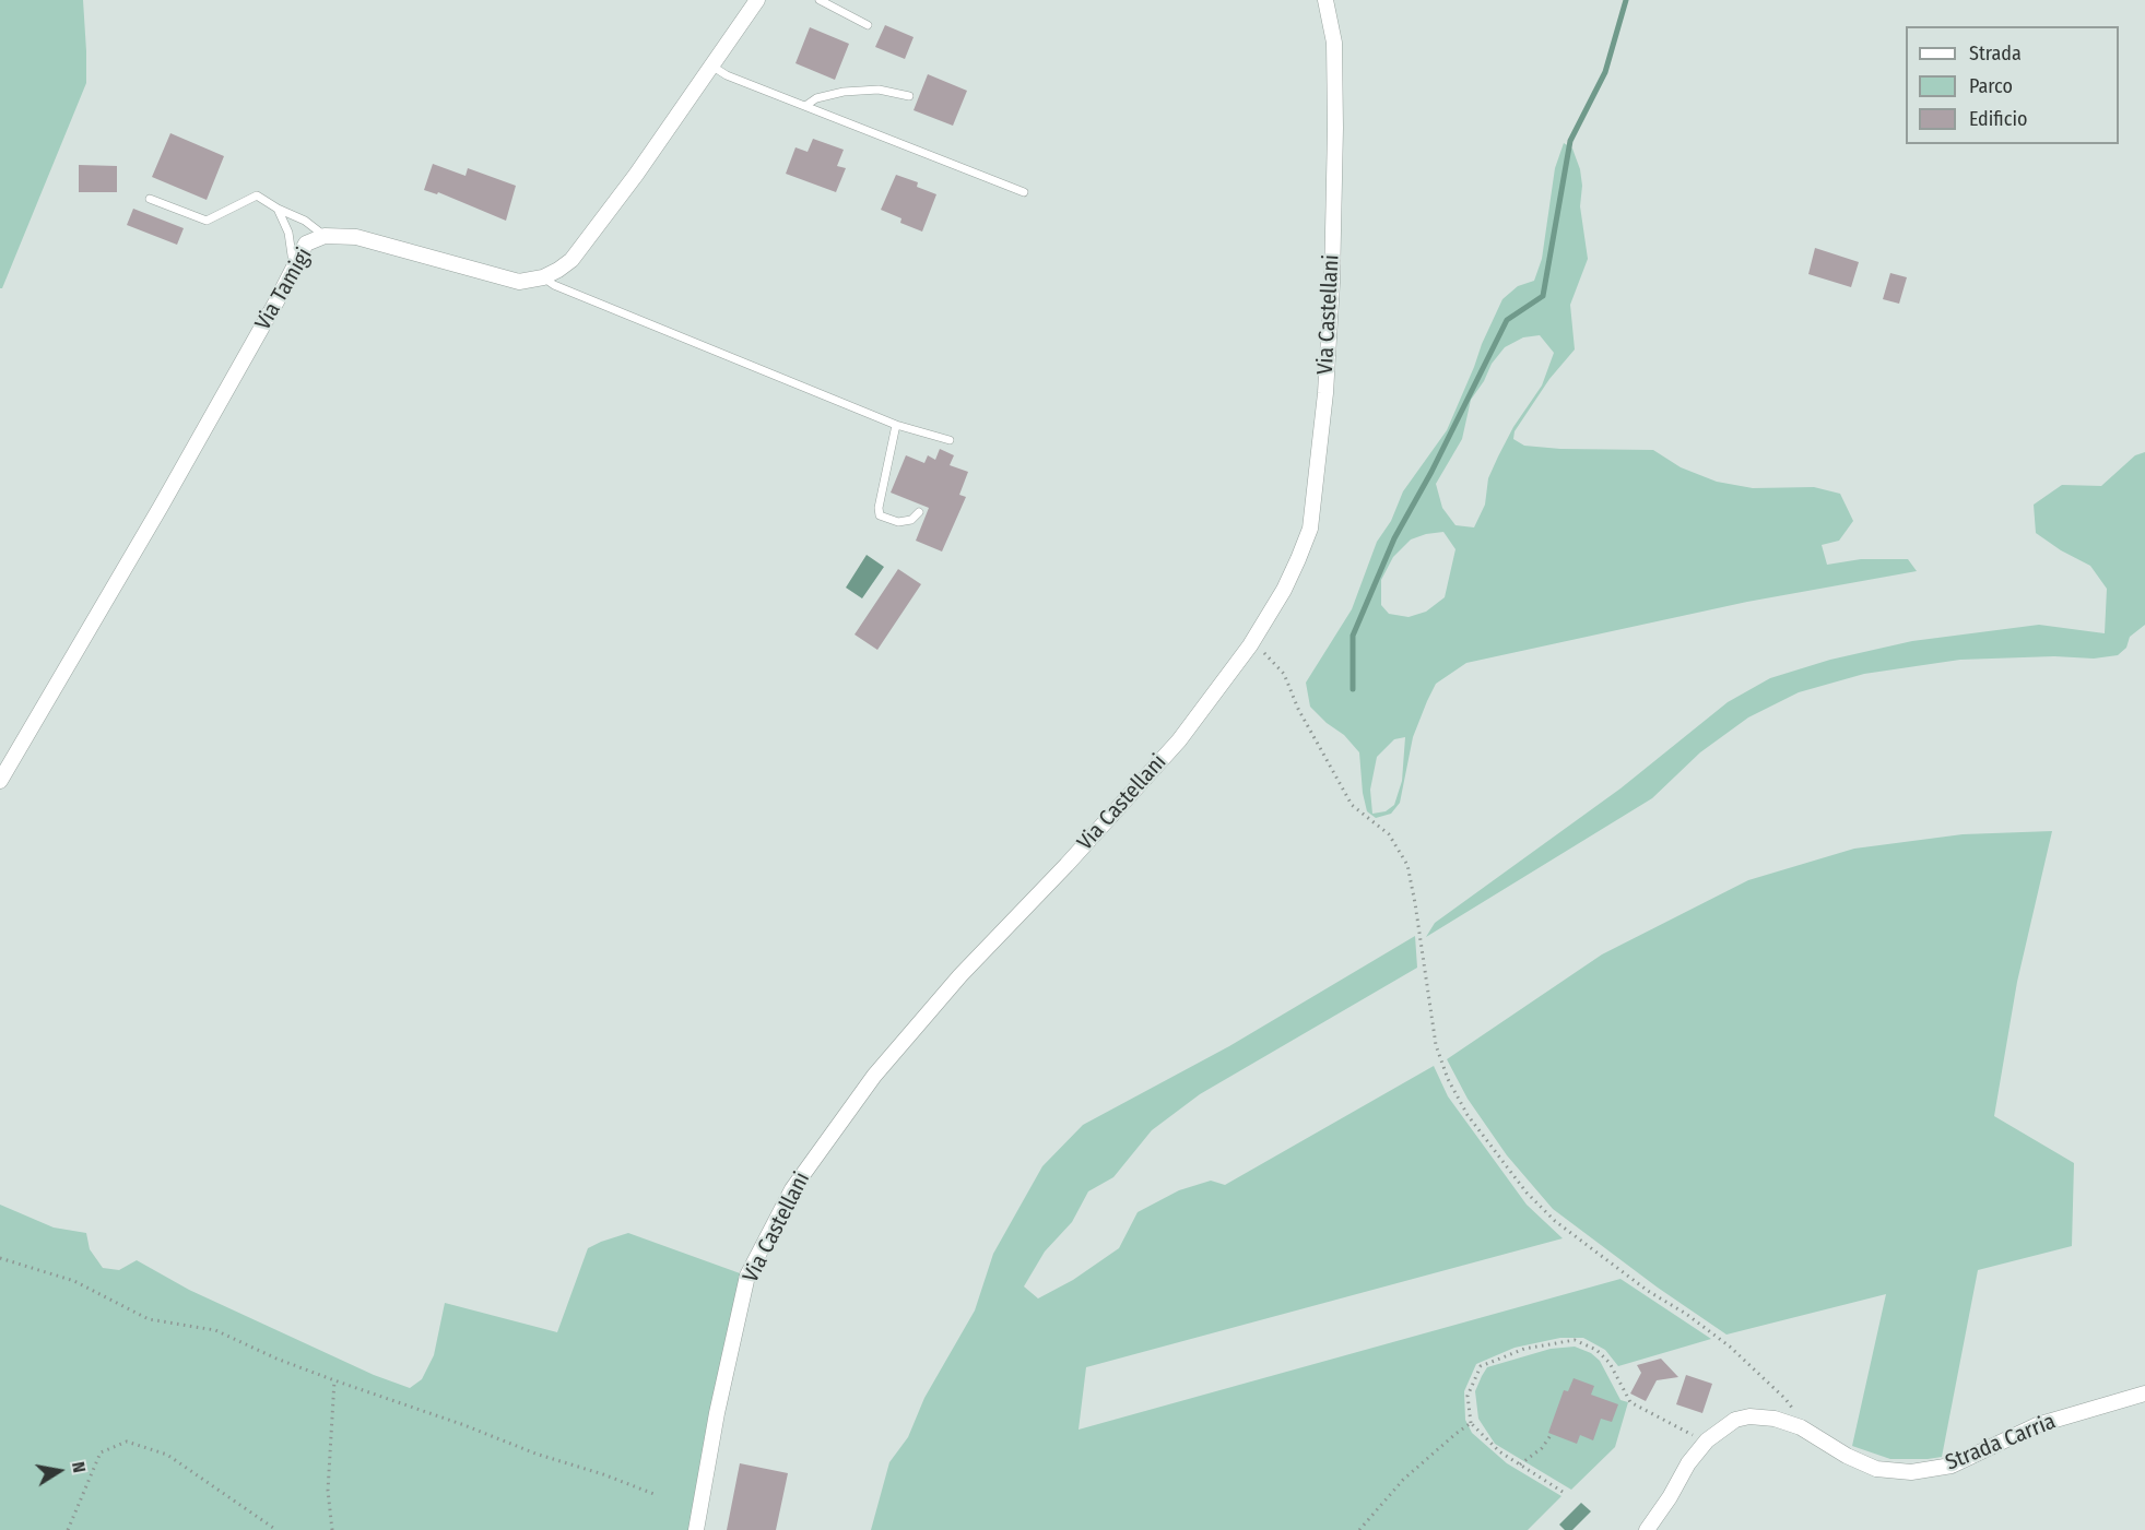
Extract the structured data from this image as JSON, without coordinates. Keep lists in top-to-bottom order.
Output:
{
  "streets": {
    "street": ["Via Tamigi", "Via Castellani", "Strada Carria"]
  },
  "legend": ["Strada", "Parco", "Edificio"],
  "north": "right"
}
